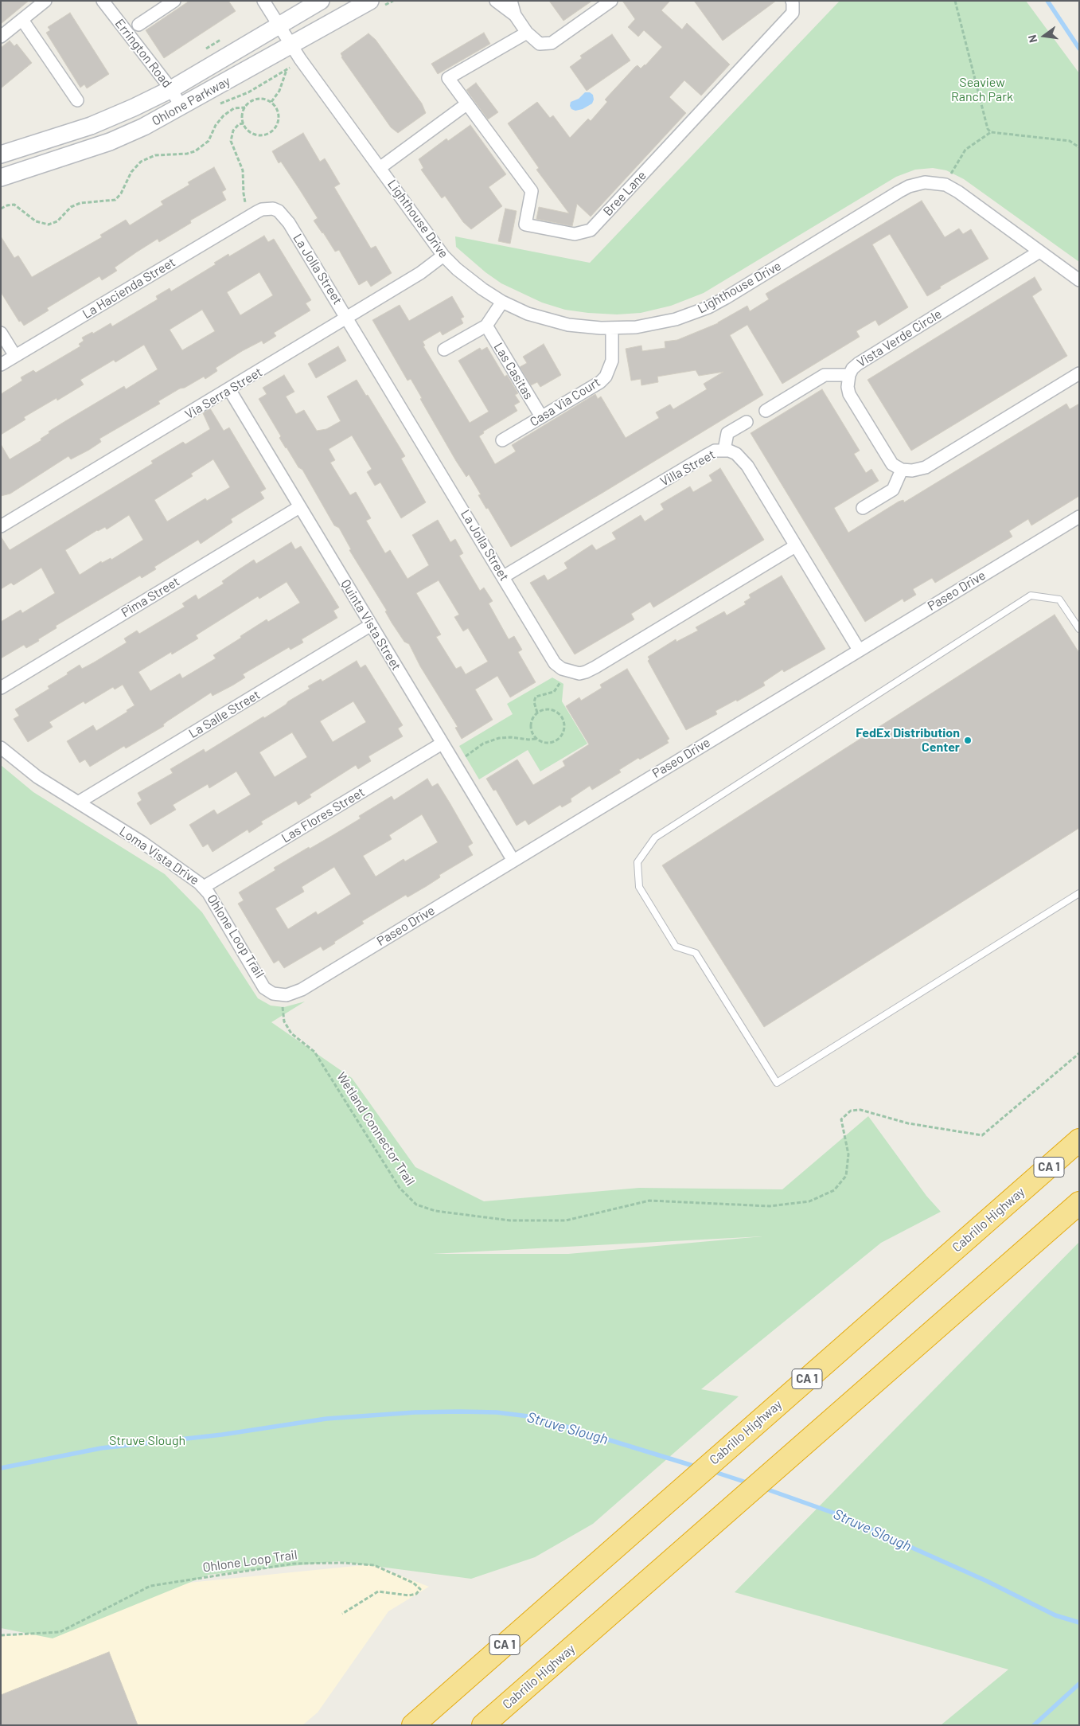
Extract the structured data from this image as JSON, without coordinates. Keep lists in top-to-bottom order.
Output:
{
  "streets": {
    "highway": ["CA 1", "Cabrillo Highway"],
    "street": [
      "Errington Road",
      "Ohlone Parkway",
      "Bree Lane",
      "Lighthouse Drive",
      "La Jolla Street",
      "La Hacienda Street",
      "Vista Verde Circle",
      "Las Casitas",
      "Via Serra Street",
      "Casa Via Court",
      "Villa Street",
      "Paseo Drive",
      "Pima Street",
      "Quinta Vista Street",
      "La Salle Street",
      "Las Flores Street",
      "Loma Vista Drive"
    ],
    "path": ["Ohlone Loop Trail", "Wetland Connector Trail"]
  },
  "crossings": [
    ["Errington Road", "Ohlone Parkway"],
    ["Ohlone Parkway", "Lighthouse Drive"],
    ["Lighthouse Drive", "Vista Verde Circle"],
    ["Lighthouse Drive", "Via Serra Street"],
    ["Lighthouse Drive", "Casa Via Court"],
    ["La Jolla Street", "La Hacienda Street"],
    ["La Jolla Street", "Via Serra Street"],
    ["La Jolla Street", "Villa Street"],
    ["Las Casitas", "Casa Via Court"],
    ["Via Serra Street", "Quinta Vista Street"],
    ["Villa Street", "Paseo Drive"],
    ["Paseo Drive", "Quinta Vista Street"],
    ["Paseo Drive", "Loma Vista Drive"],
    ["Paseo Drive", "Wetland Connector Trail"],
    ["Pima Street", "Quinta Vista Street"],
    ["Quinta Vista Street", "La Salle Street"],
    ["Quinta Vista Street", "Las Flores Street"],
    ["La Salle Street", "Loma Vista Drive"],
    ["Las Flores Street", "Loma Vista Drive"],
    ["Loma Vista Drive", "Wetland Connector Trail"]
  ],
  "water": ["Struve Slough"],
  "parks": ["Seaview Ranch Park", "Struve Slough"],
  "places": ["FedEx Distribution Center"],
  "north": "left"
}
